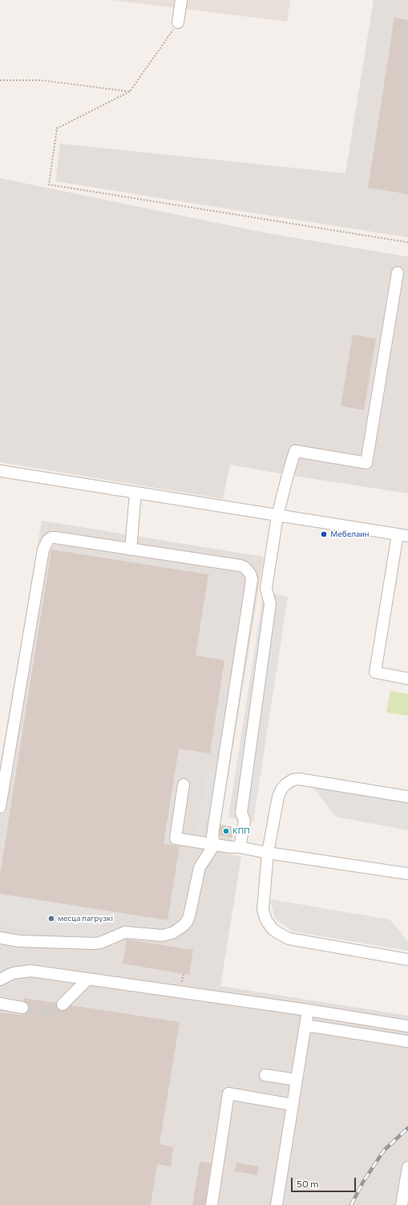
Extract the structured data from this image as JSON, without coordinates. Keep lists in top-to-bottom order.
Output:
{
  "places": ["Мебелаин", "КПП", "месца пагрузкі"],
  "scale_bar": "50 m"
}
